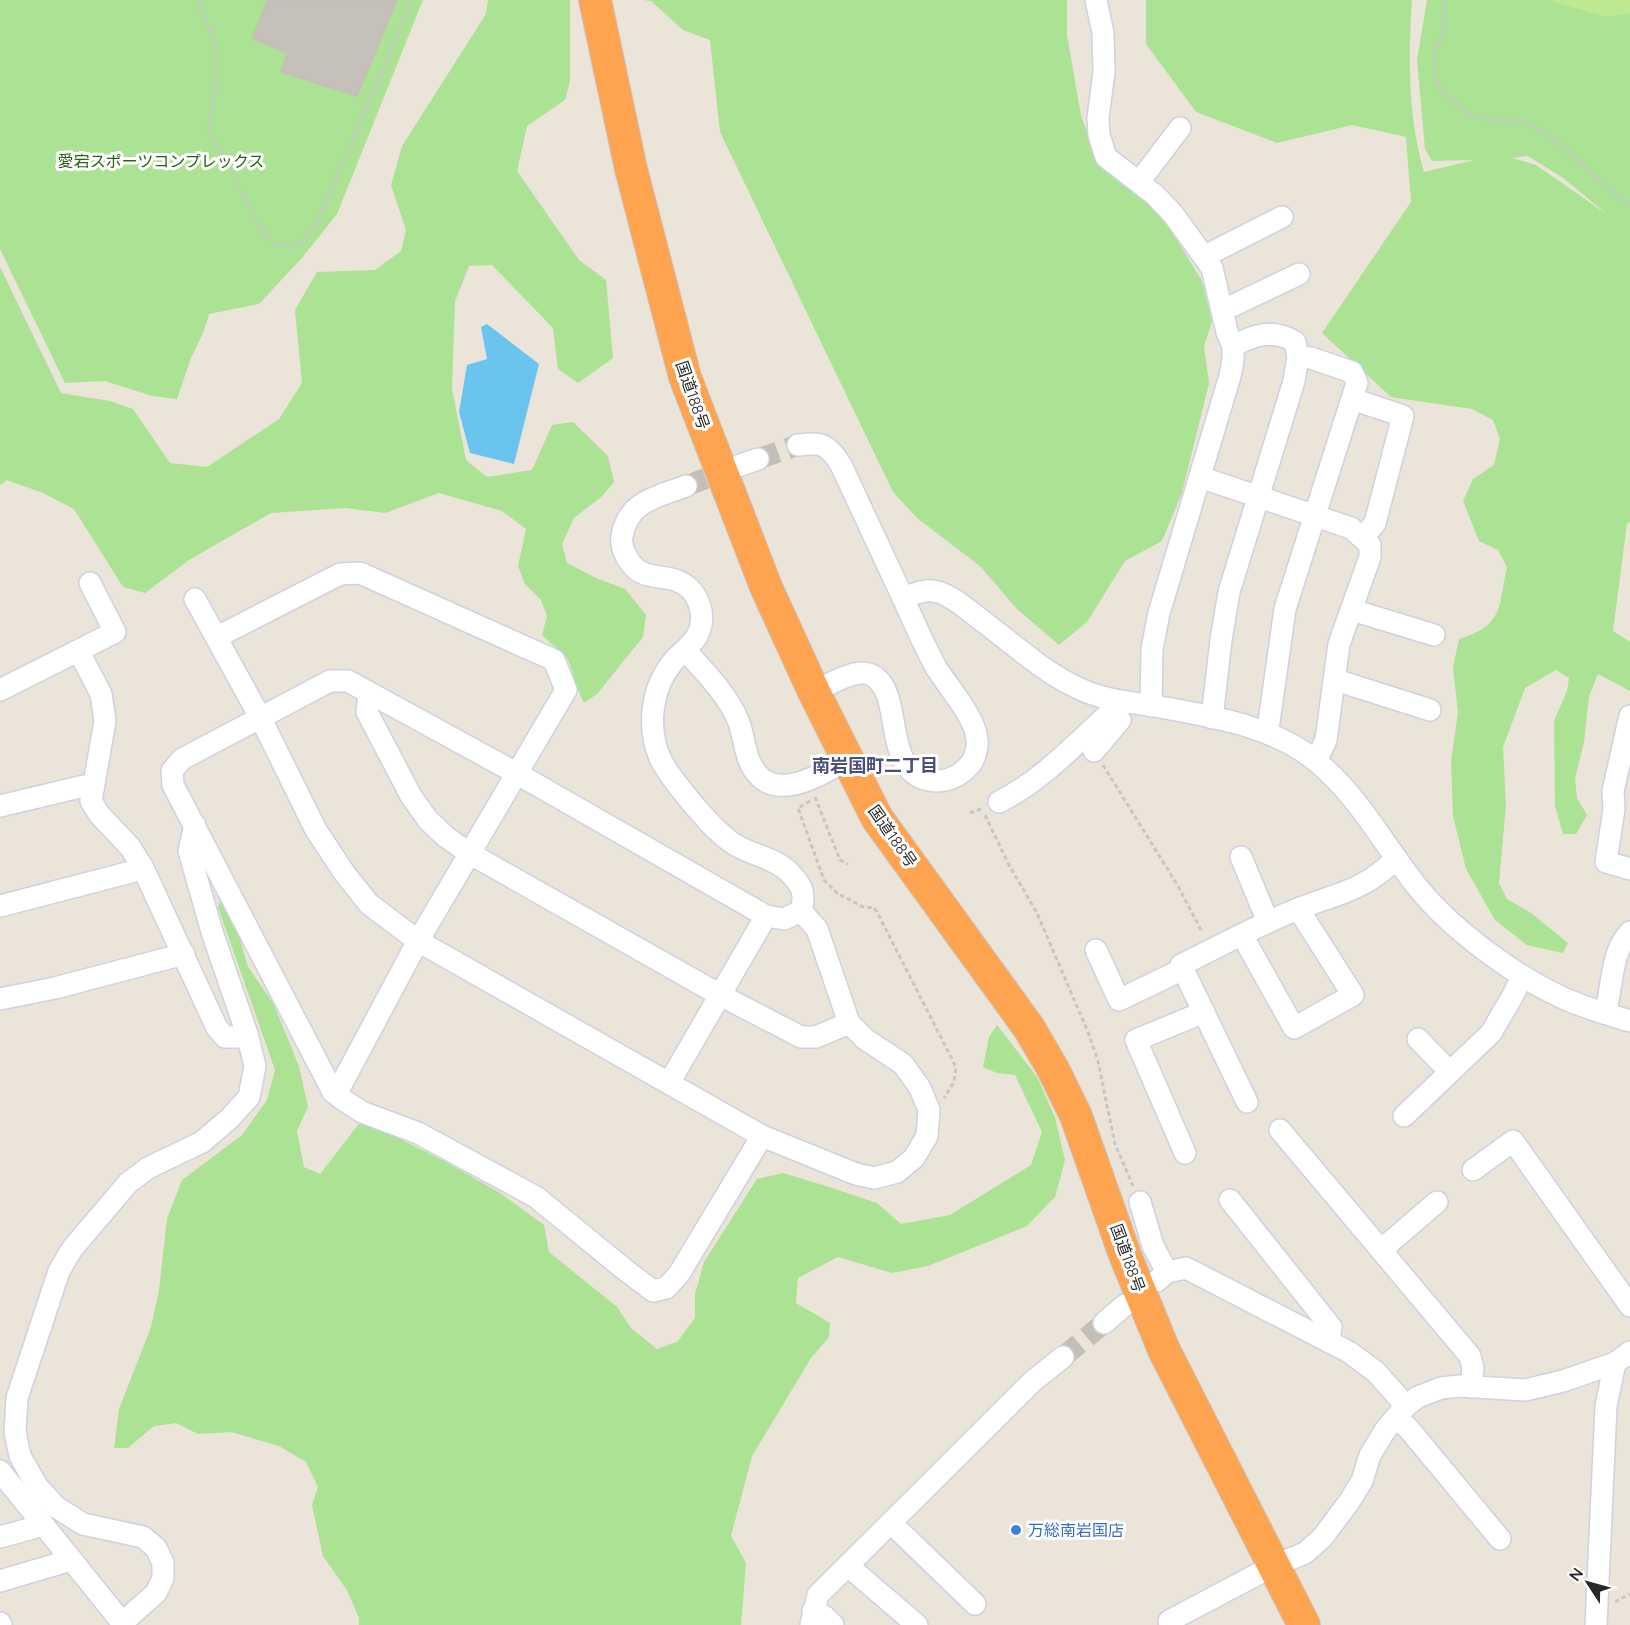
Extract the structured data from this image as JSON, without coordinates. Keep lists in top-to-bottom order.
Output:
{
  "streets": {
    "highway": ["国道188号"]
  },
  "districts": ["南岩国町二丁目"],
  "parks": ["愛宕スポーツコンプレックス"],
  "places": ["万総南岩国店"],
  "north": "top left"
}
